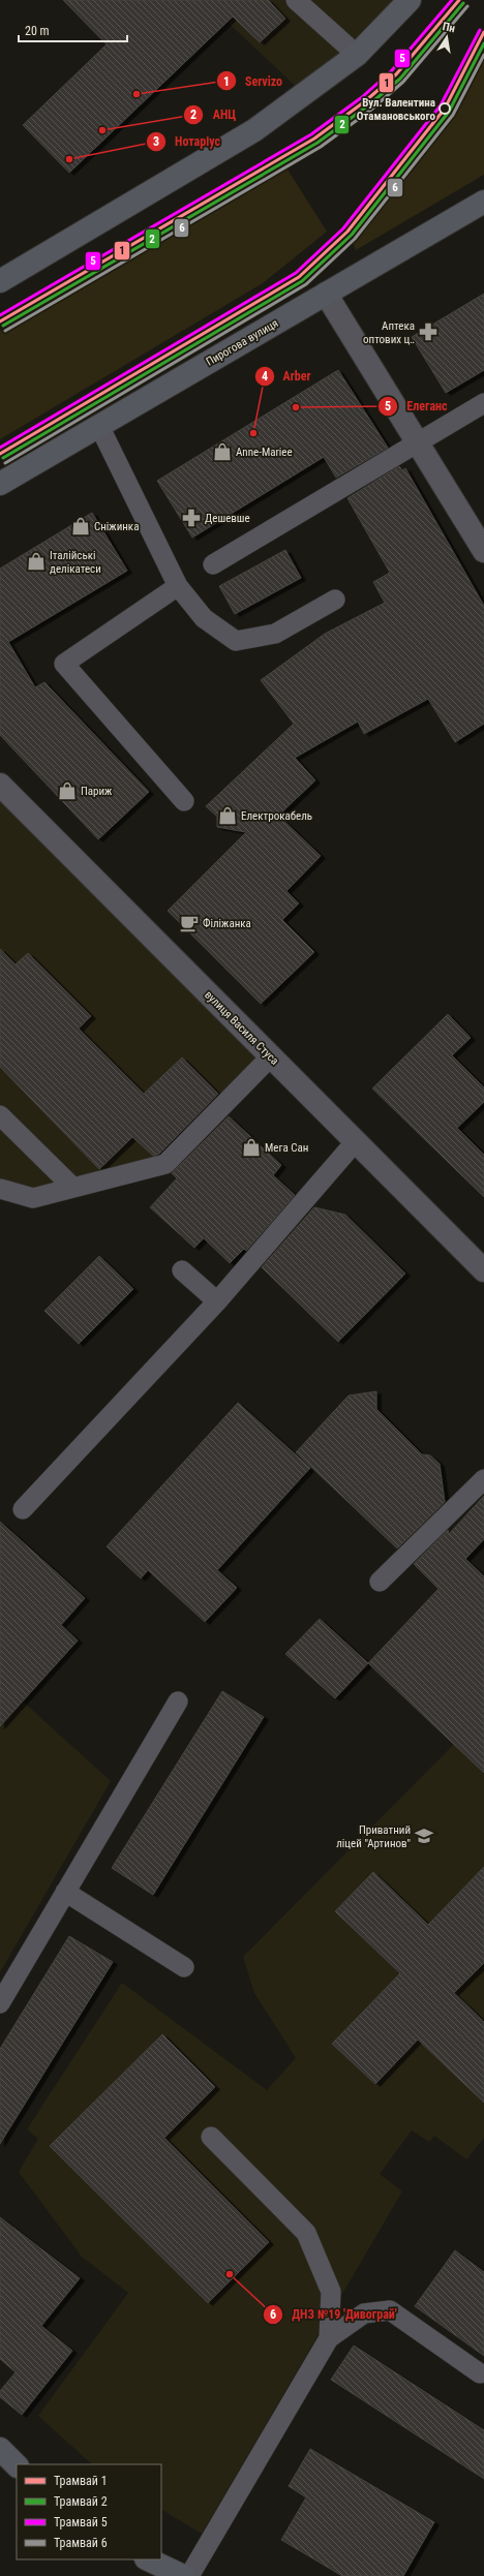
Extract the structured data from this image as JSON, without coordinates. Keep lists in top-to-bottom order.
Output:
{
  "streets": {
    "main road": ["Пирогова вулиця"],
    "street": ["вулиця Василя Стуса"]
  },
  "places": {
    "other": [
      "Servizo",
      "Вул. Валентина Отамановського",
      "АНЦ",
      "Нотаріус",
      "Елеганс",
      "Arber",
      "ДНЗ №19 'Дивограй'"
    ],
    "pharmacy": ["Аптека оптових ц‥", "Дешевше"],
    "shop": [
      "Anne-Mariee",
      "Сніжинка",
      "Італійські делікатеси",
      "Париж",
      "Електрокабель",
      "Мега Сан"
    ],
    "cafe": ["Філіжанка"],
    "school or university": ["Приватний ліцей \"Артинов\""]
  },
  "lines": [
    "tram line 1",
    "tram line 5",
    "tram line 2",
    "tram line 6"
  ],
  "legend": [
    "Трамвай 1",
    "Трамвай 2",
    "Трамвай 5",
    "Трамвай 6"
  ],
  "scale_bar": "20 m",
  "north": "top"
}
